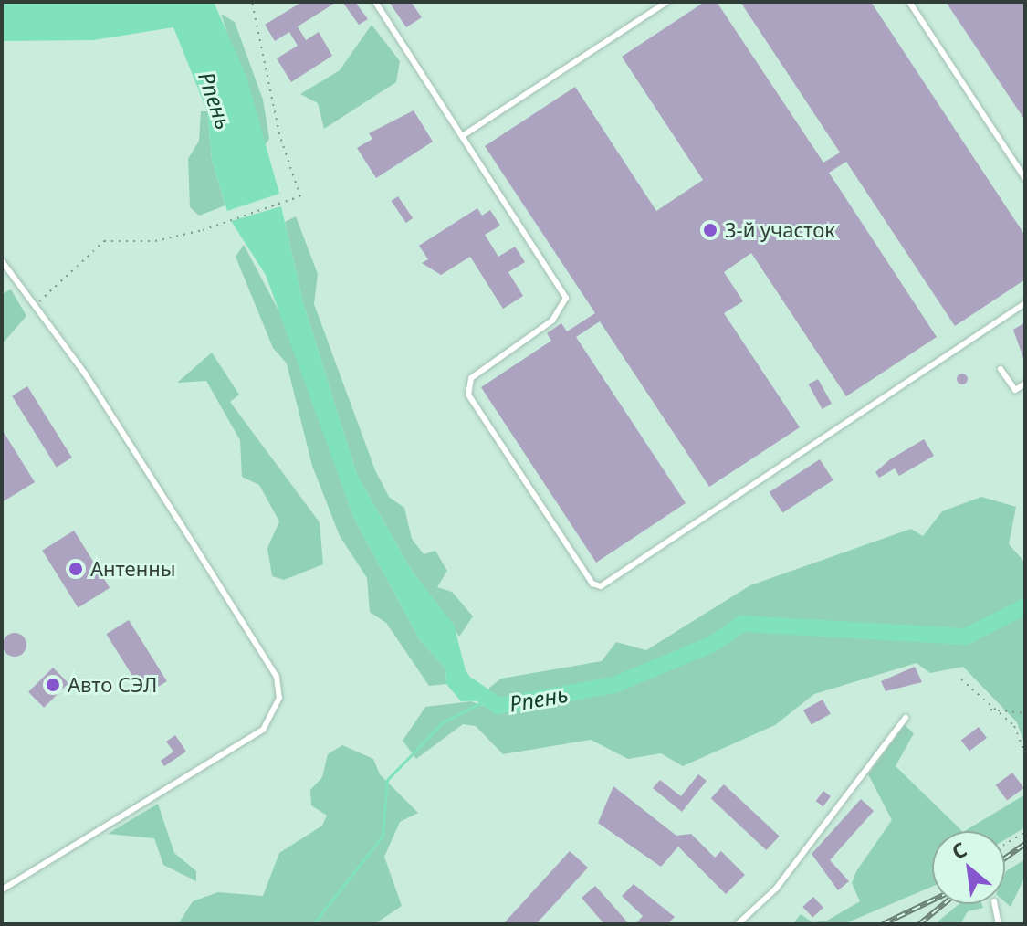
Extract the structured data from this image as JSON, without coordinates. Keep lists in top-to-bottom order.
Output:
{
  "water": ["Рпень"],
  "places": ["3-й участок", "Антенны", "Авто СЭЛ"],
  "north": "top left"
}
